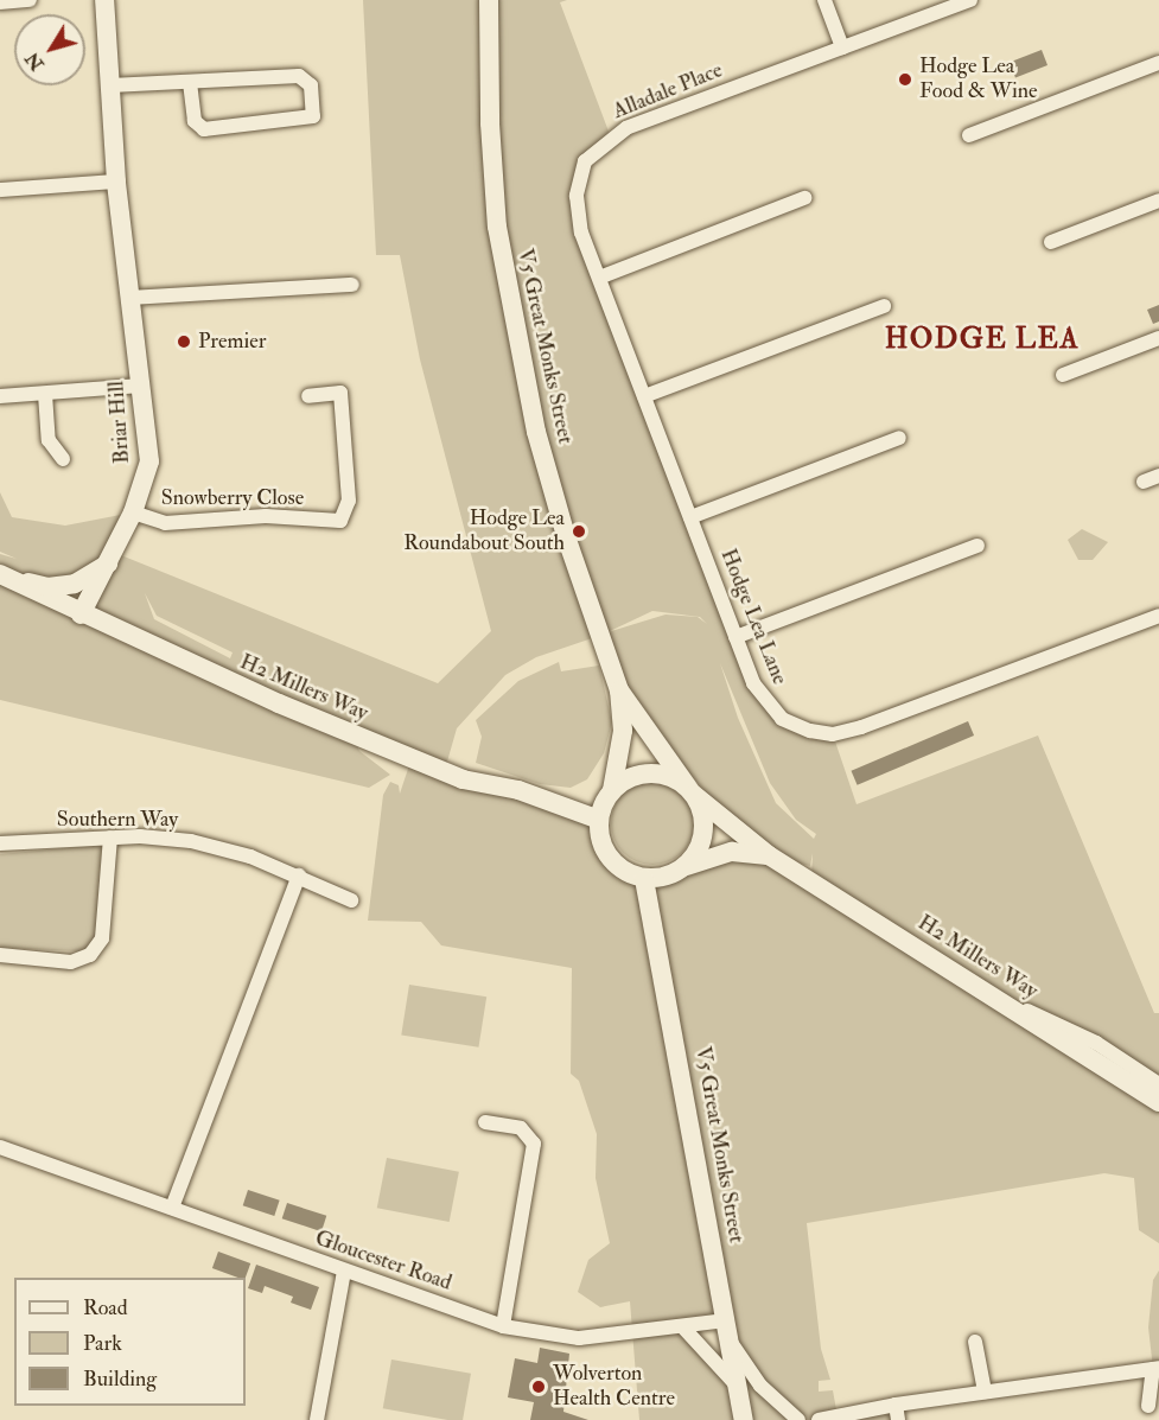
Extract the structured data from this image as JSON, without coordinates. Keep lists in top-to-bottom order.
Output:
{
  "streets": {
    "street": [
      "Alladale Place",
      "V5 Great Monks Street",
      "Briar Hill",
      "Snowberry Close",
      "Hodge Lea Lane",
      "H2 Millers Way",
      "Southern Way",
      "Gloucester Road"
    ]
  },
  "crossings": [
    ["Alladale Place", "Hodge Lea Lane"],
    ["V5 Great Monks Street", "H2 Millers Way"],
    ["V5 Great Monks Street", "Gloucester Road"],
    ["Briar Hill", "Snowberry Close"],
    ["Briar Hill", "H2 Millers Way"]
  ],
  "districts": ["HODGE LEA"],
  "places": [
    "Hodge Lea Food & Wine",
    "Premier",
    "Hodge Lea Roundabout South",
    "Wolverton Health Centre"
  ],
  "legend": ["Road", "Park", "Building"],
  "north": "bottom left"
}
